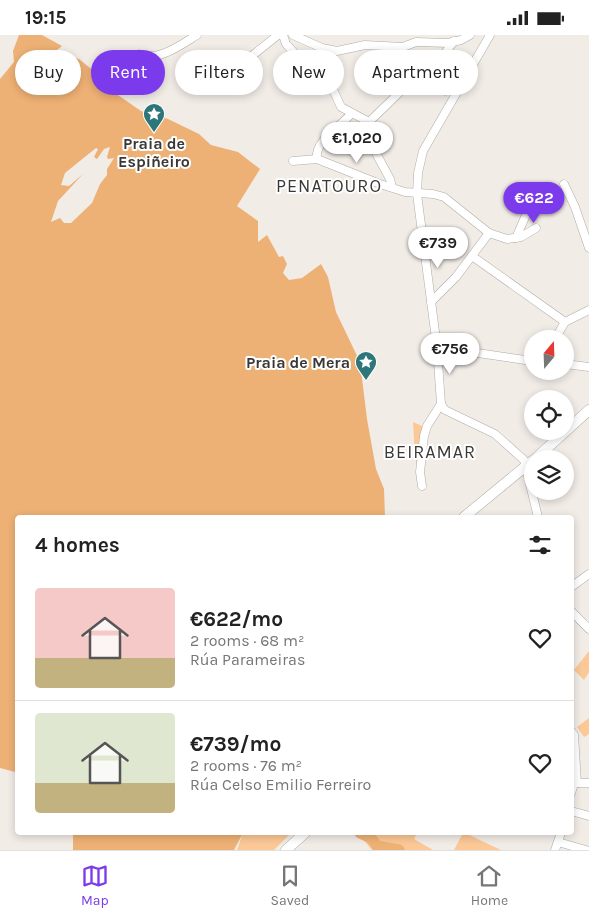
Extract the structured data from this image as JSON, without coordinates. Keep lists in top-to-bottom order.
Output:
{
  "districts": ["PENATOURO", "BEIRAMAR"],
  "places": {
    "place": ["Praia de Espiñeiro", "Praia de Mera"]
  },
  "north": "top",
  "page": {
    "status": "19:15",
    "chip": [
      "Buy",
      "Rent",
      "Filters",
      "New",
      "Apartment"
    ],
    "price": [
      "€1,020",
      "€622",
      "€739",
      "€756"
    ],
    "heading": "4 homes",
    "list": [
      {
        "name": "€622/mo",
        "note": "2 rooms · 68 m² · Rúa Parameiras"
      },
      {
        "name": "€739/mo",
        "note": "2 rooms · 76 m² · Rúa Celso Emilio Ferreiro"
      }
    ],
    "tabs": ["Map", "Saved", "Home"]
  }
}
